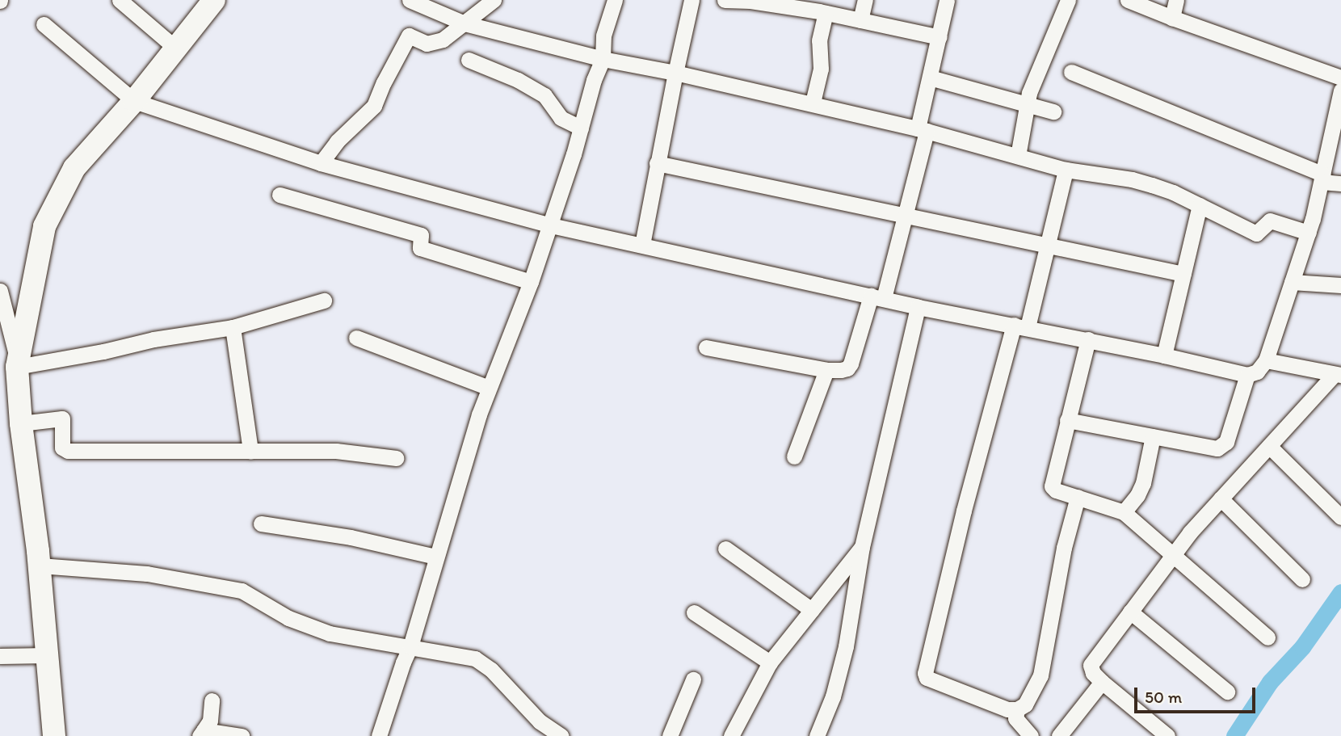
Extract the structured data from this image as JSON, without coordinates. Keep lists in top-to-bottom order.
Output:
{
  "scale_bar": "50 m"
}
